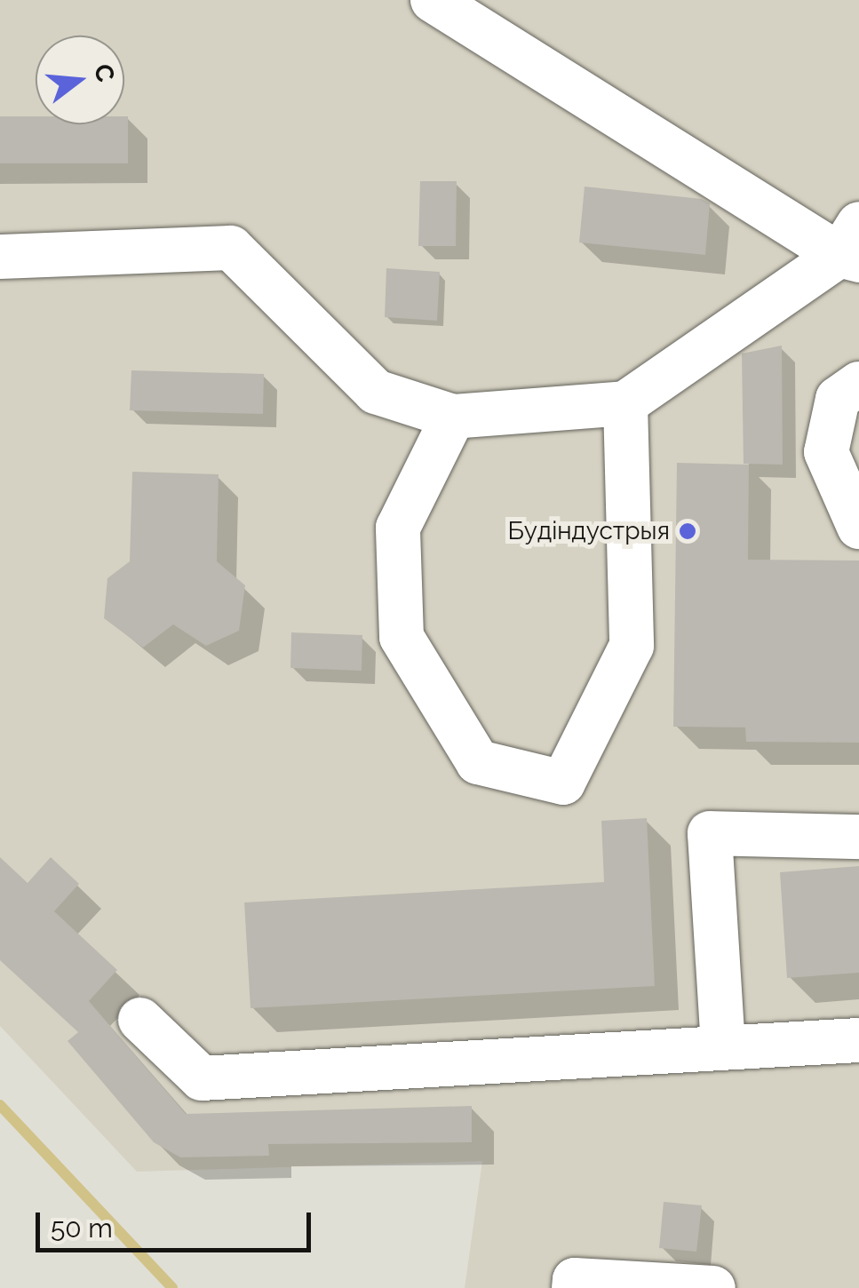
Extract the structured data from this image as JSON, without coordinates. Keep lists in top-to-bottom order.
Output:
{
  "places": ["Будіндустрыя"],
  "scale_bar": "50 m",
  "north": "right"
}
